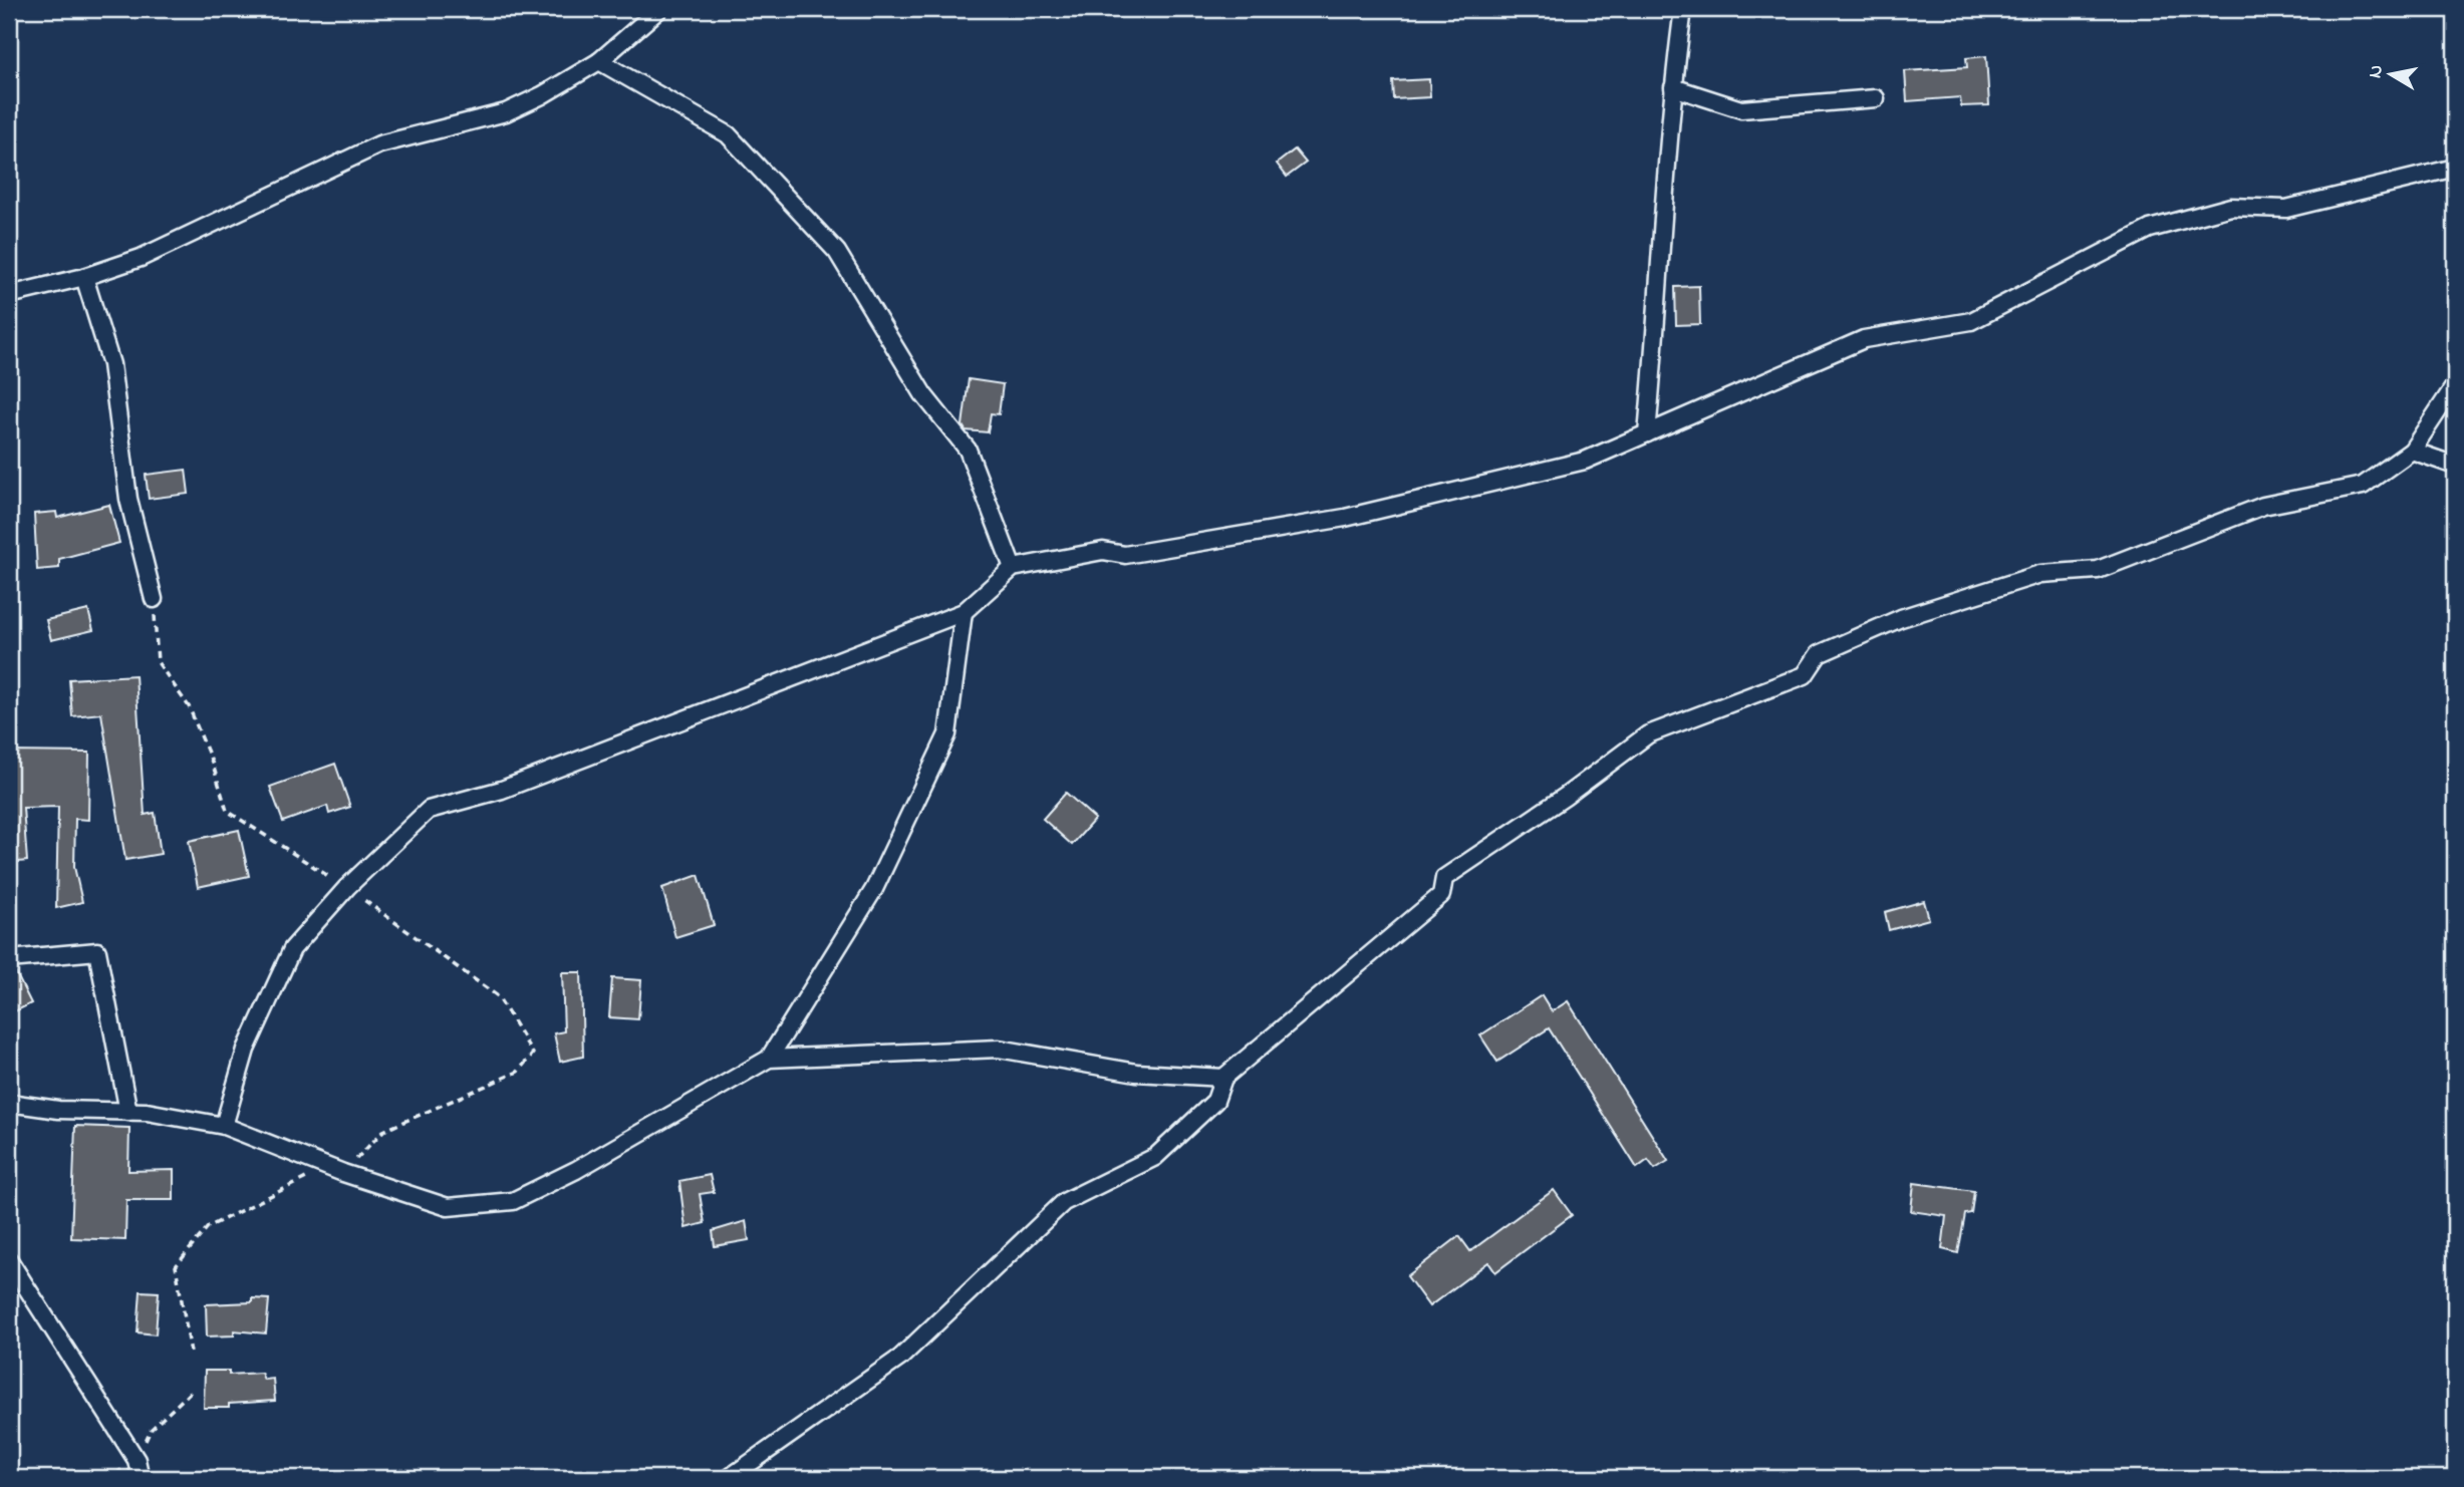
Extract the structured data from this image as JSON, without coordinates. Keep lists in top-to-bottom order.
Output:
{
  "north": "left"
}
